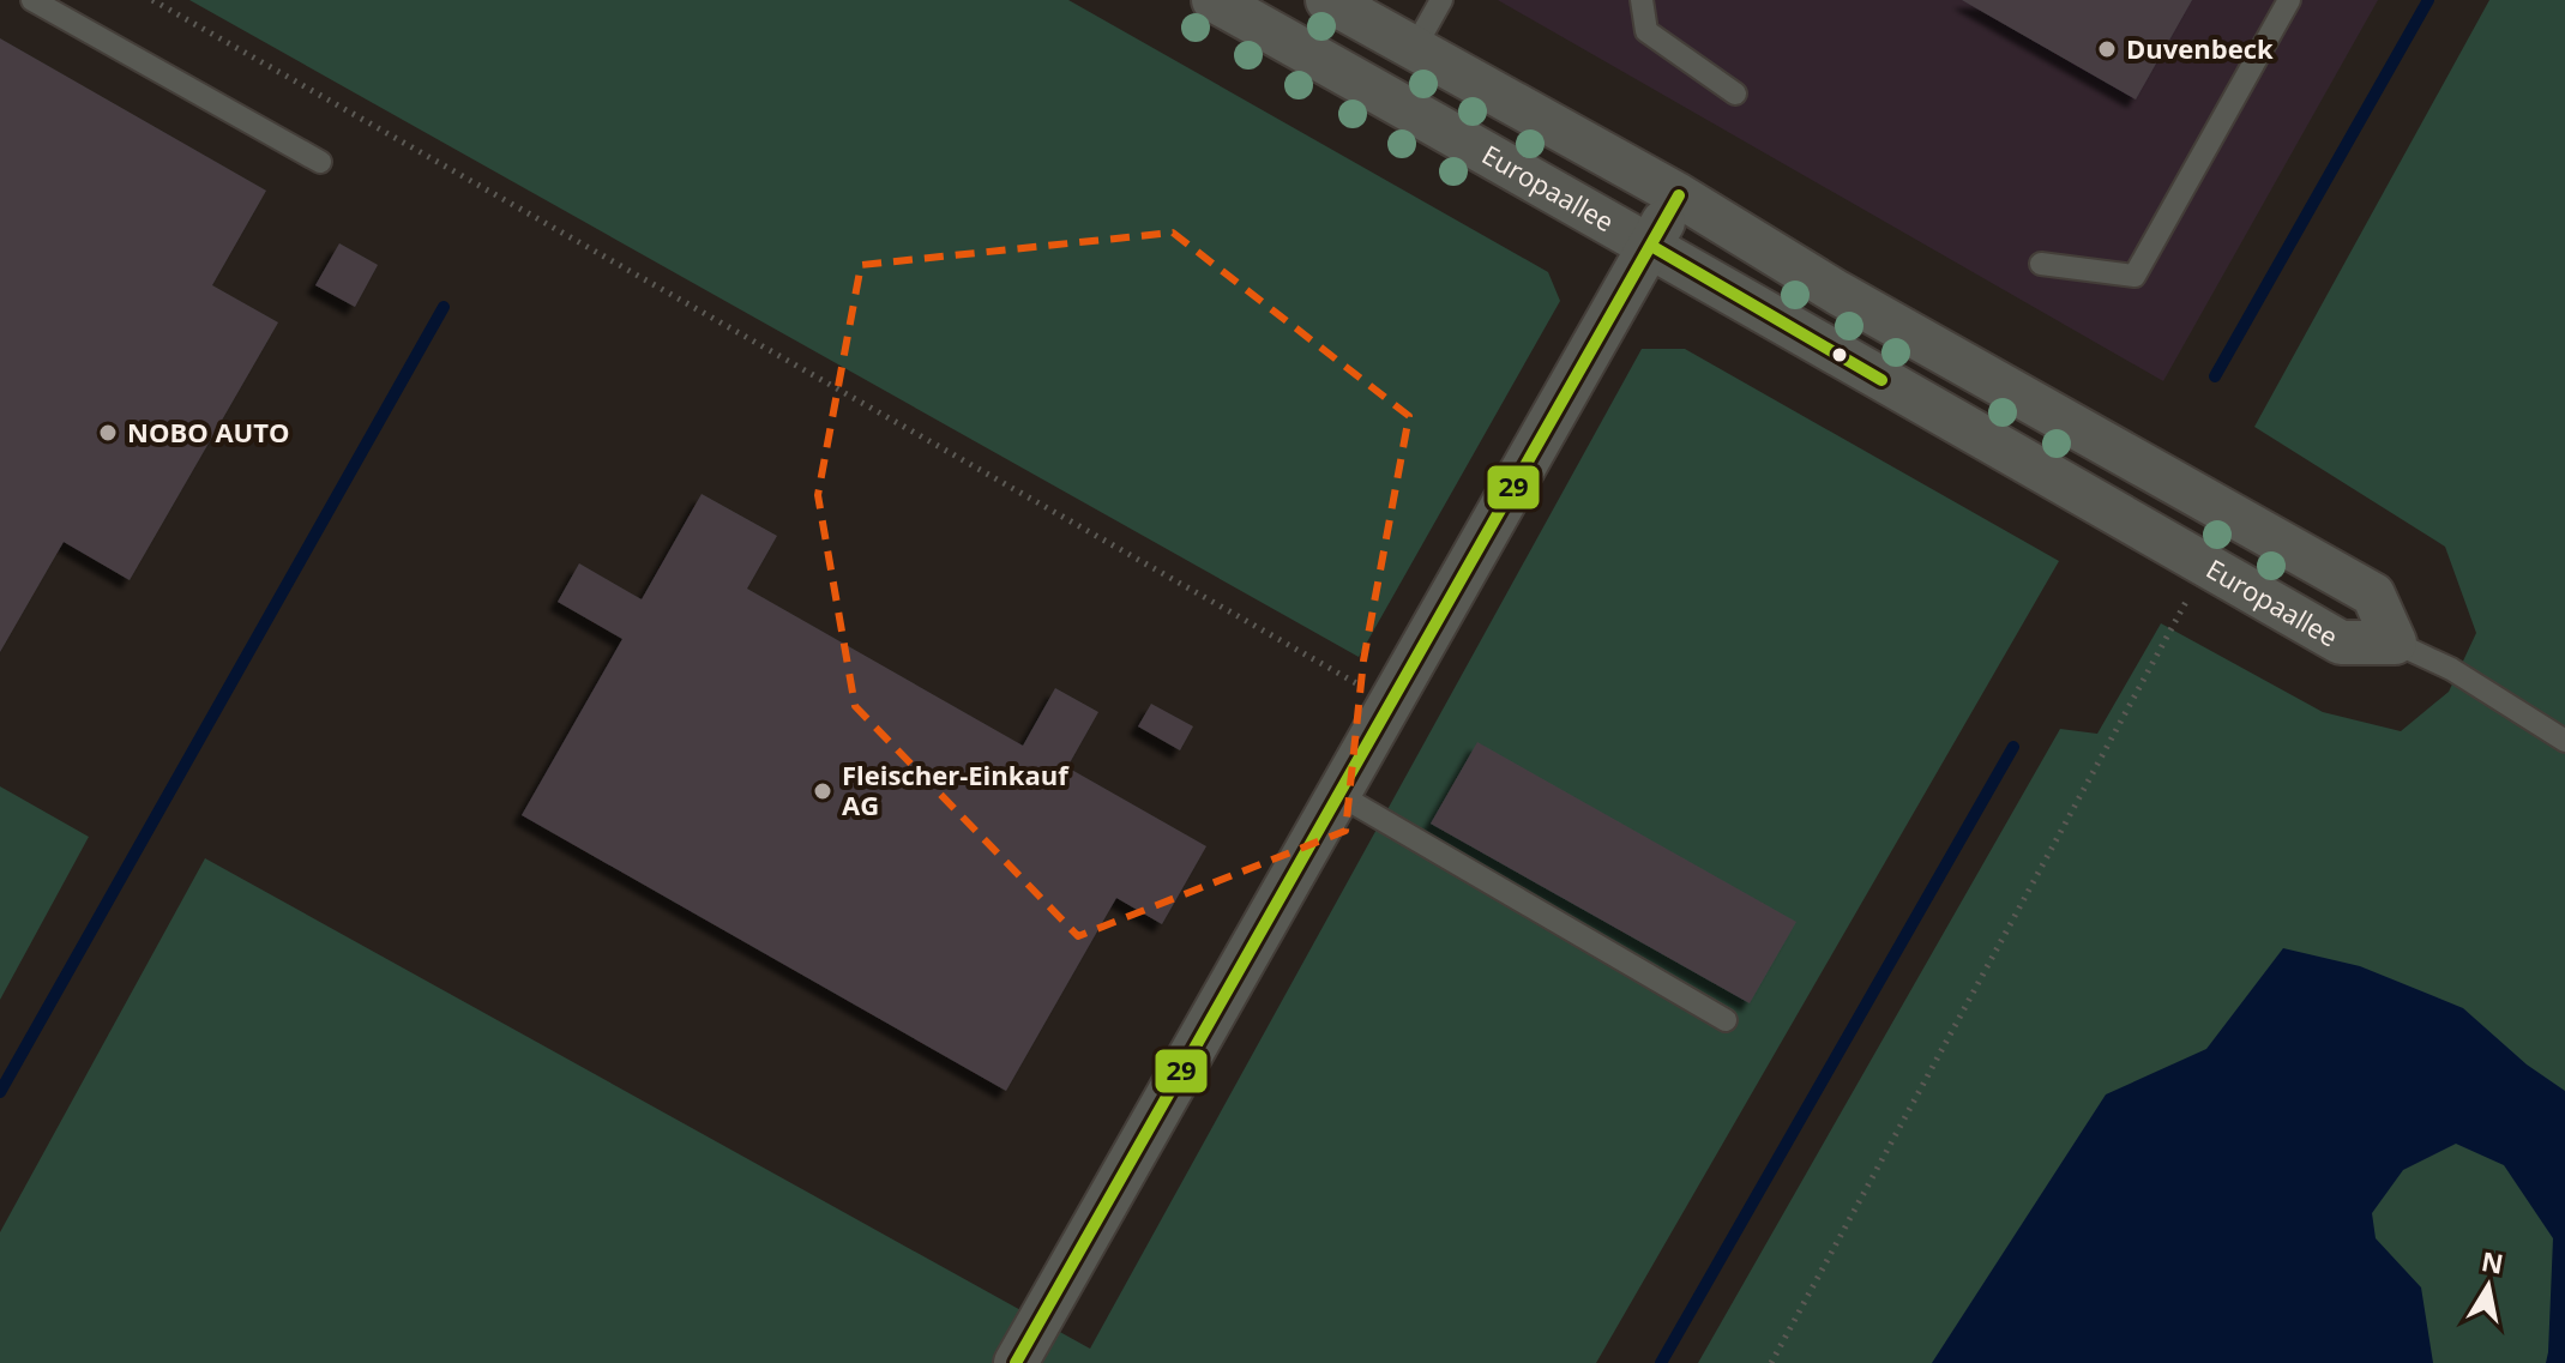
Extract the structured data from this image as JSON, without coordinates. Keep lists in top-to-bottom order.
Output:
{
  "streets": {
    "street": ["Europaallee"]
  },
  "places": ["Duvenbeck", "NOBO AUTO", "Fleischer-Einkauf AG"],
  "lines": ["transit line 29"],
  "north": "top"
}
